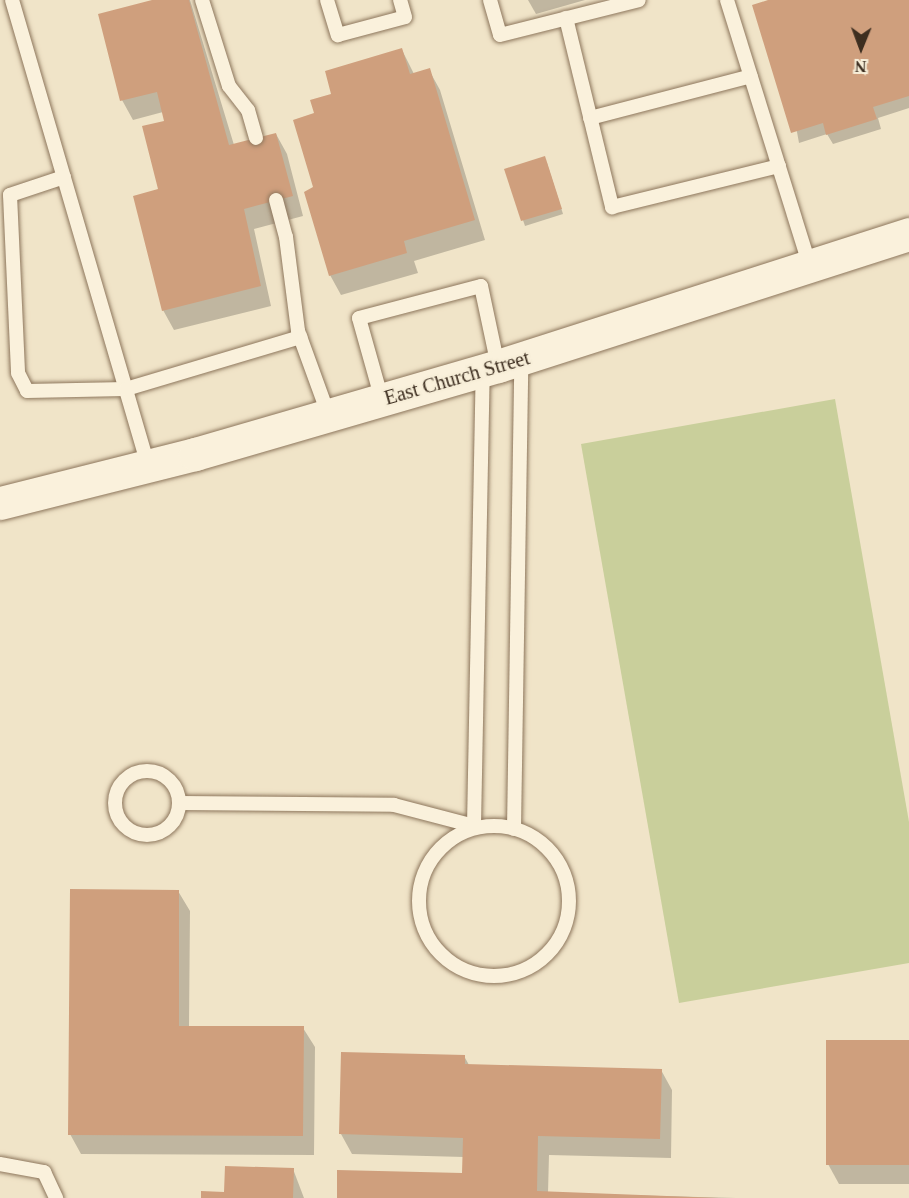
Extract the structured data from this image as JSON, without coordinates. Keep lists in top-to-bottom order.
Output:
{
  "streets": {
    "main road": ["East Church Street"]
  },
  "north": "bottom"
}
